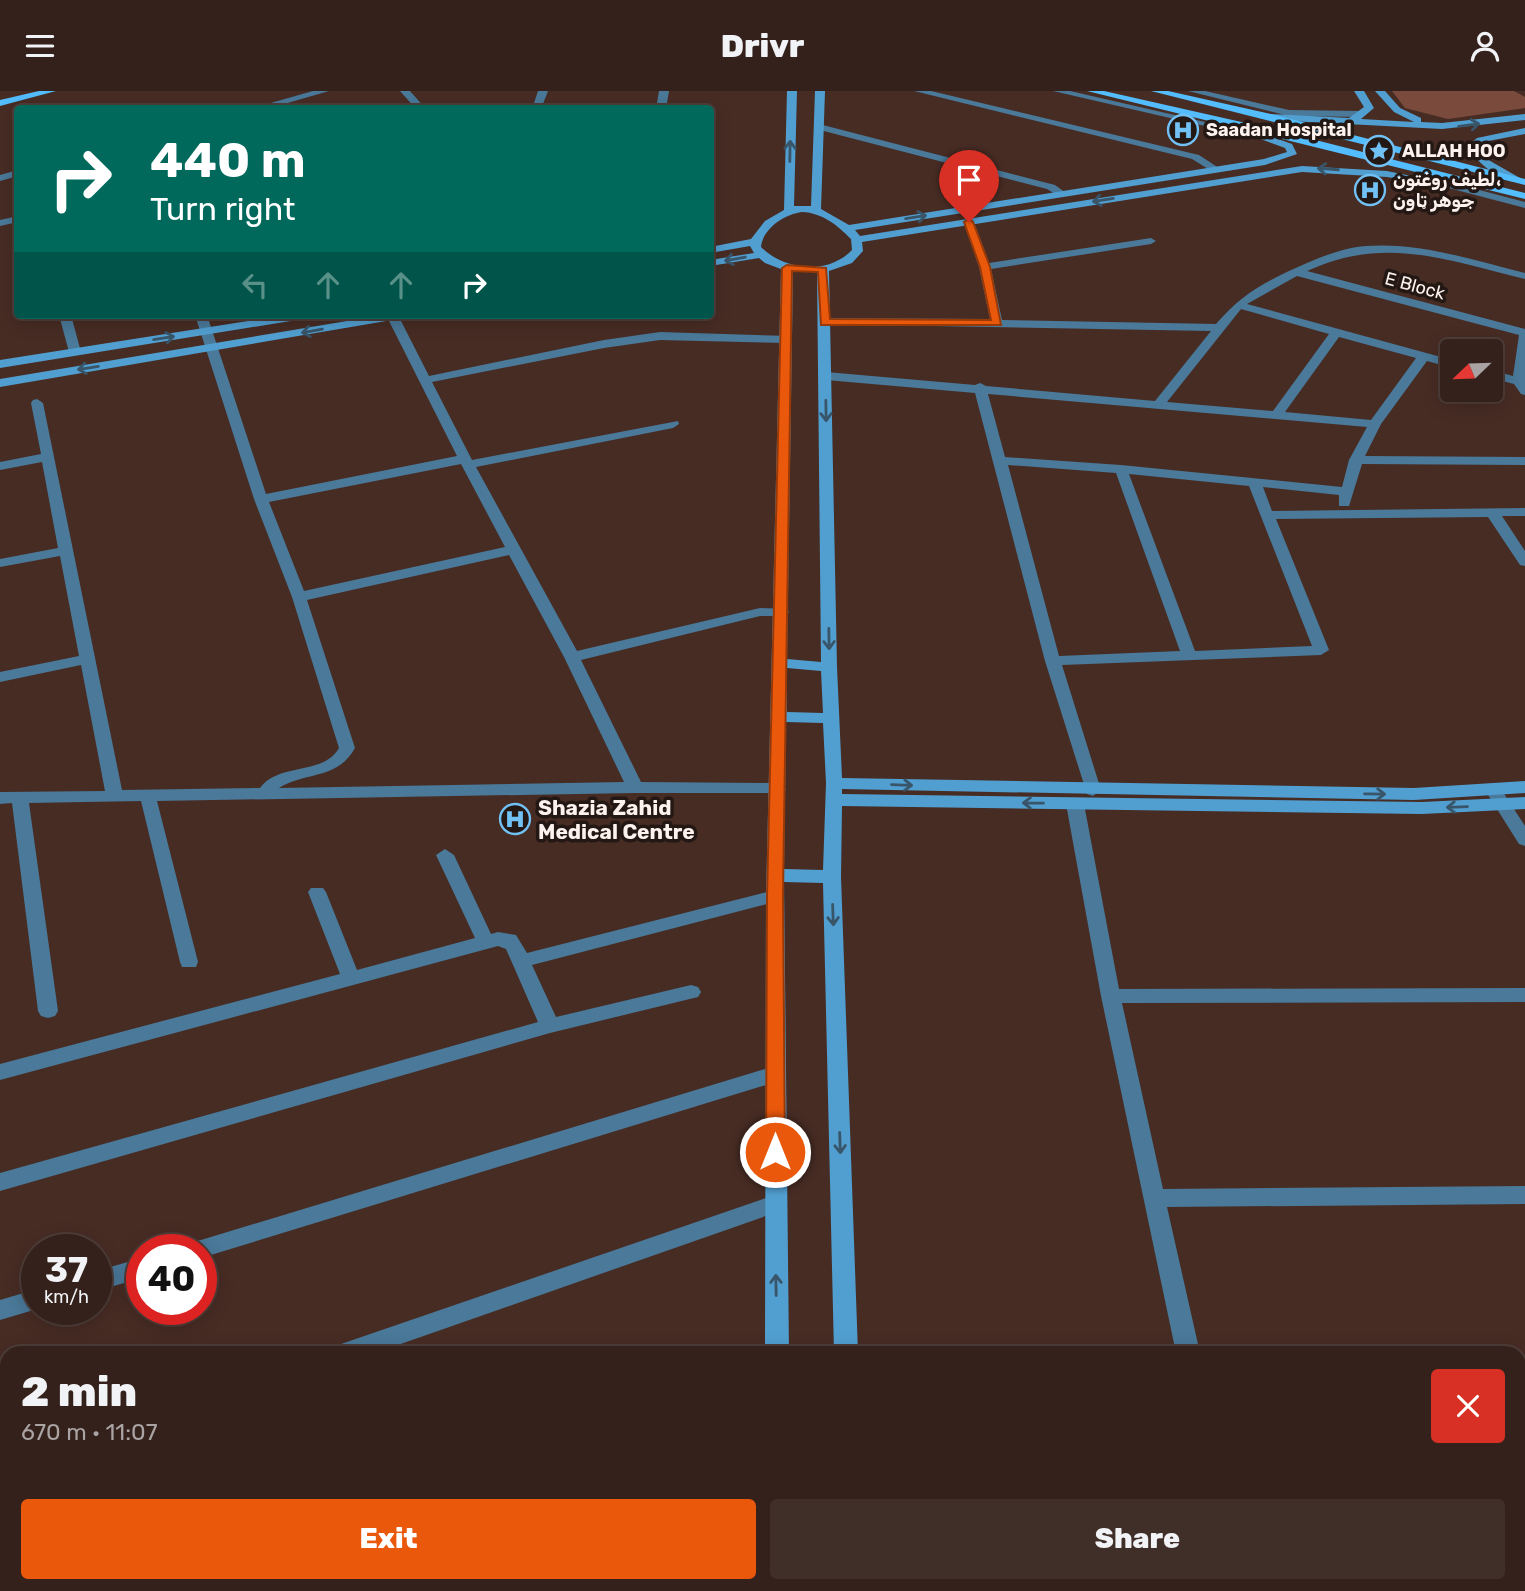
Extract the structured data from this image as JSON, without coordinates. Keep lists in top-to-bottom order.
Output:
{
  "streets": {
    "street": ["E Block"]
  },
  "places": {
    "hospital": ["Saadan Hospital", "لطیف روغتون، جوهر ټاون", "Shazia Zahid Medical Centre"],
    "place": ["ALLAH HOO"]
  },
  "north": "bottom left",
  "page": {
    "header": "Drivr",
    "turn": ["440 m", "Turn right"],
    "speed": "37 km/h",
    "limit": "40",
    "heading": ["2 min", "670 m · 11:07"],
    "buttons": ["Exit", "Share"]
  }
}
